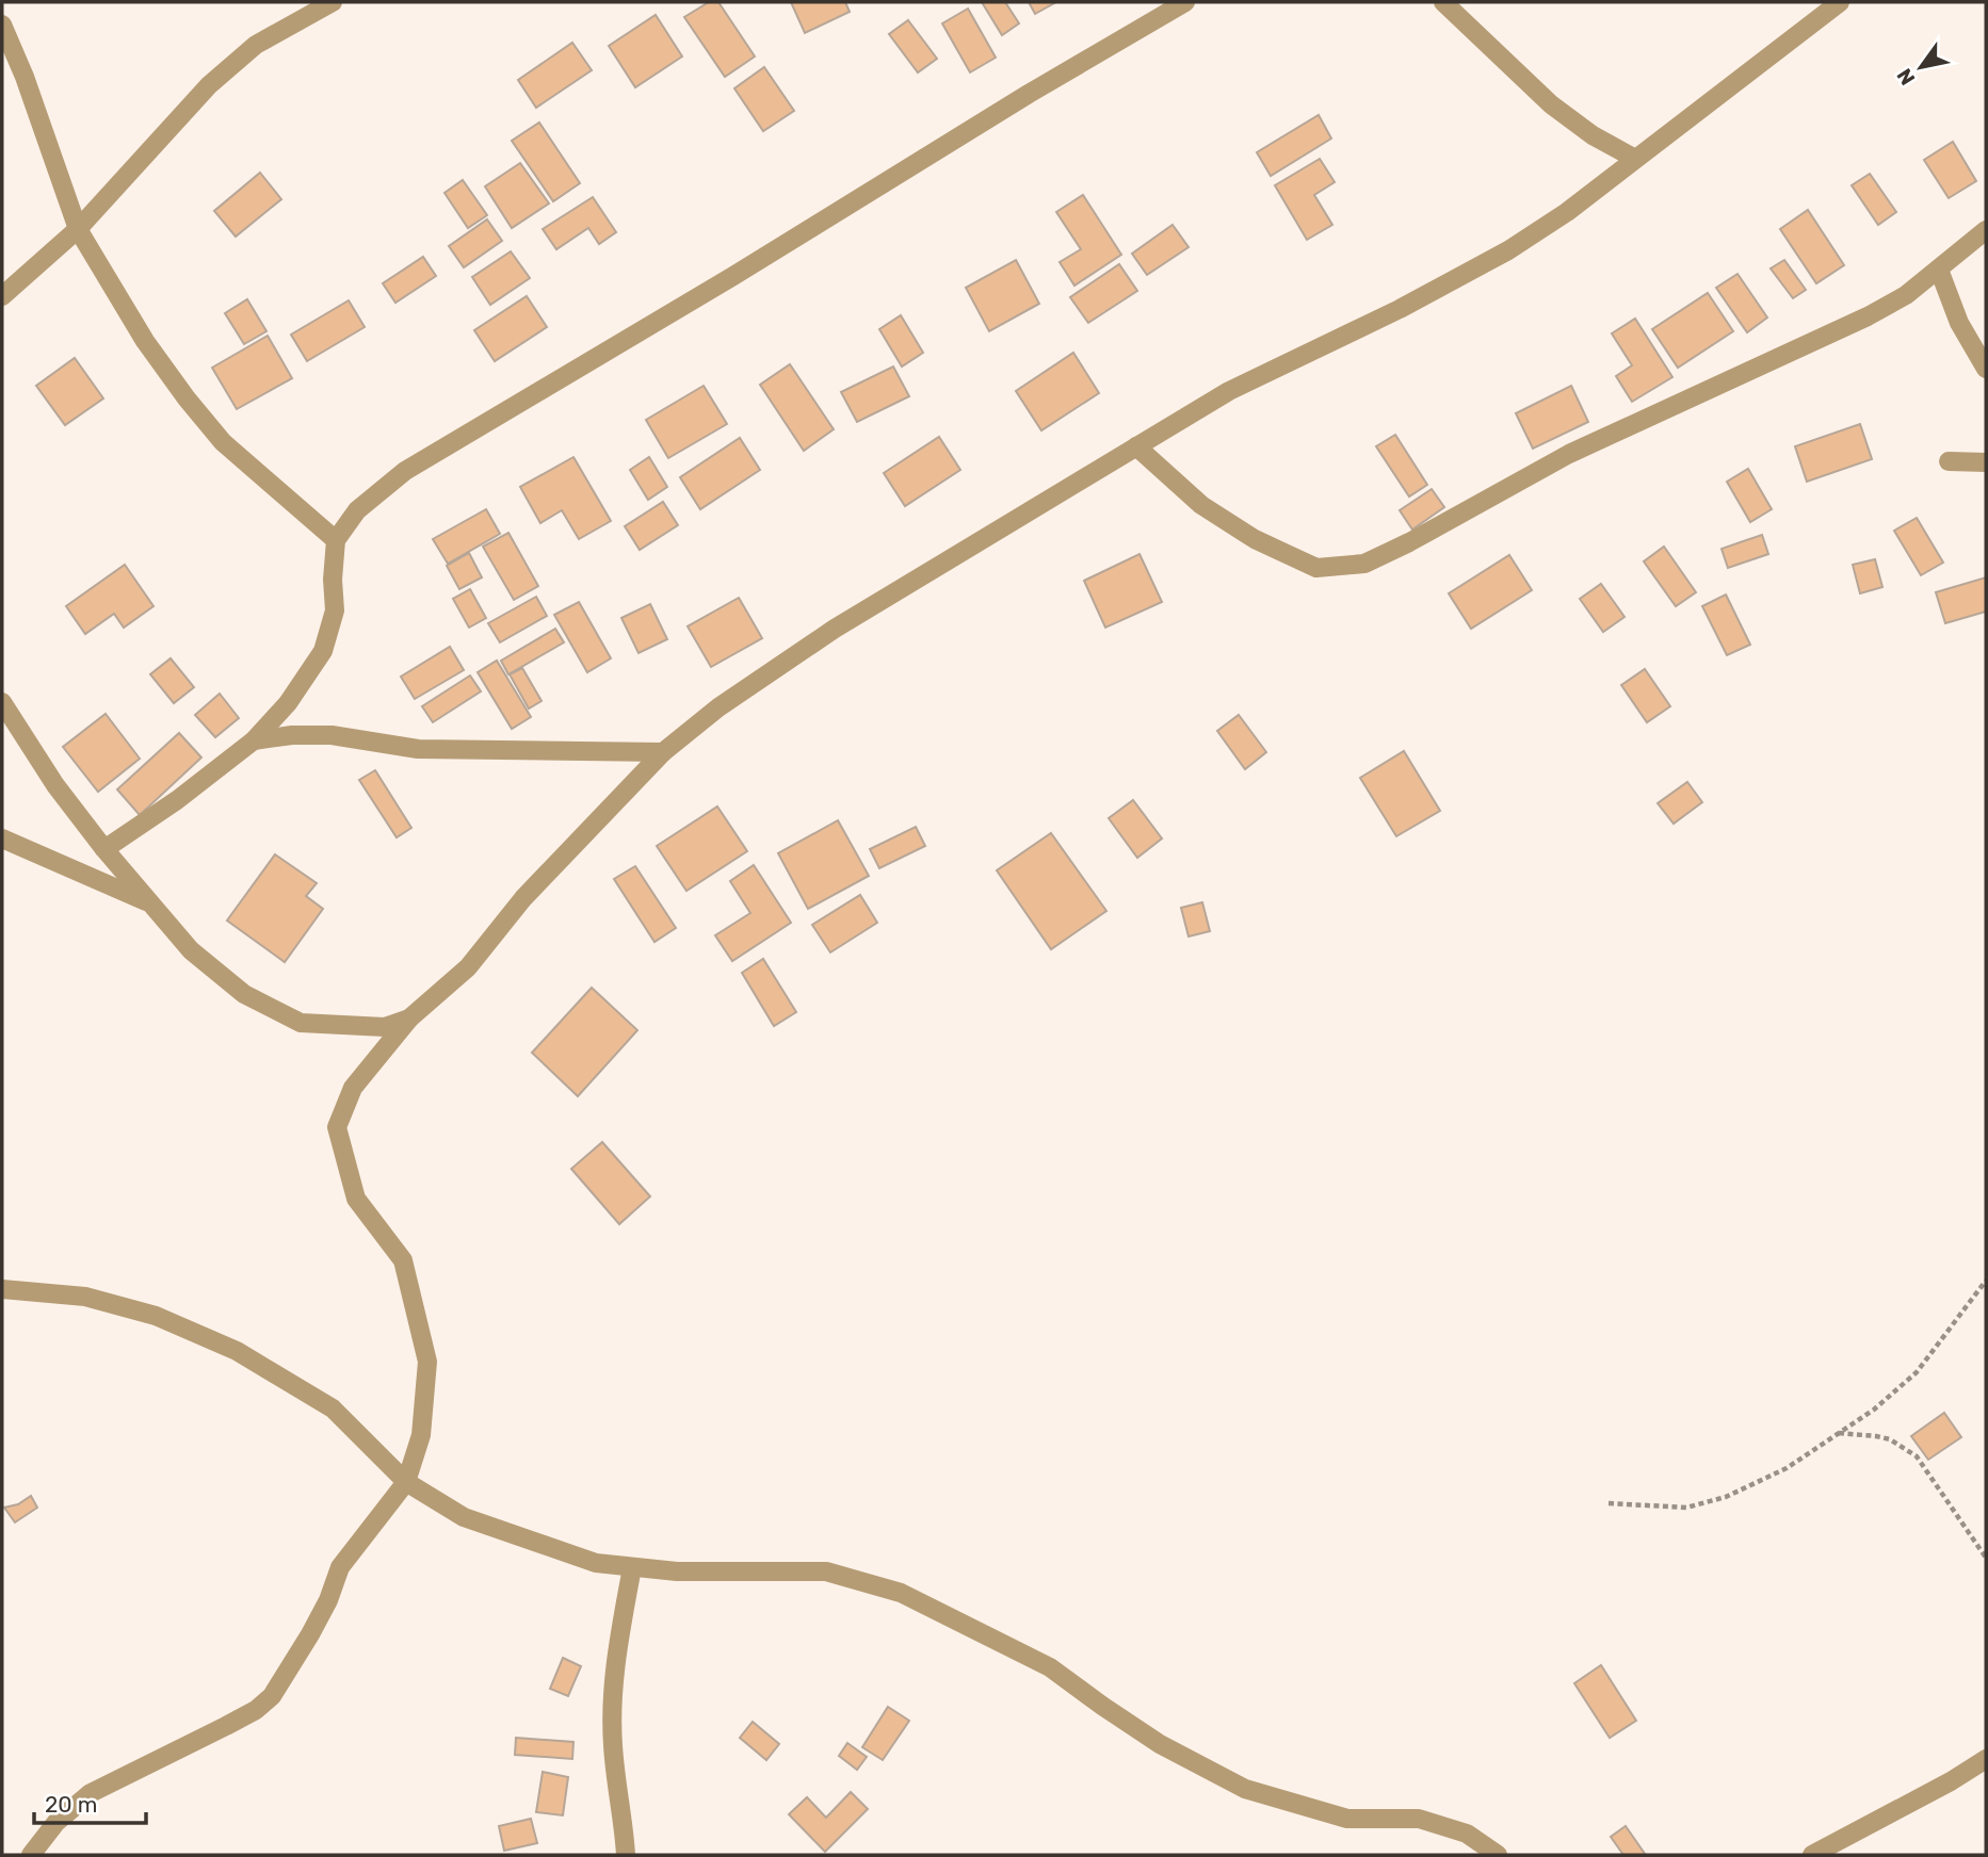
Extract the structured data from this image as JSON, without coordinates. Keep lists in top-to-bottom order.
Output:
{
  "scale_bar": "20 m",
  "north": "bottom left"
}
